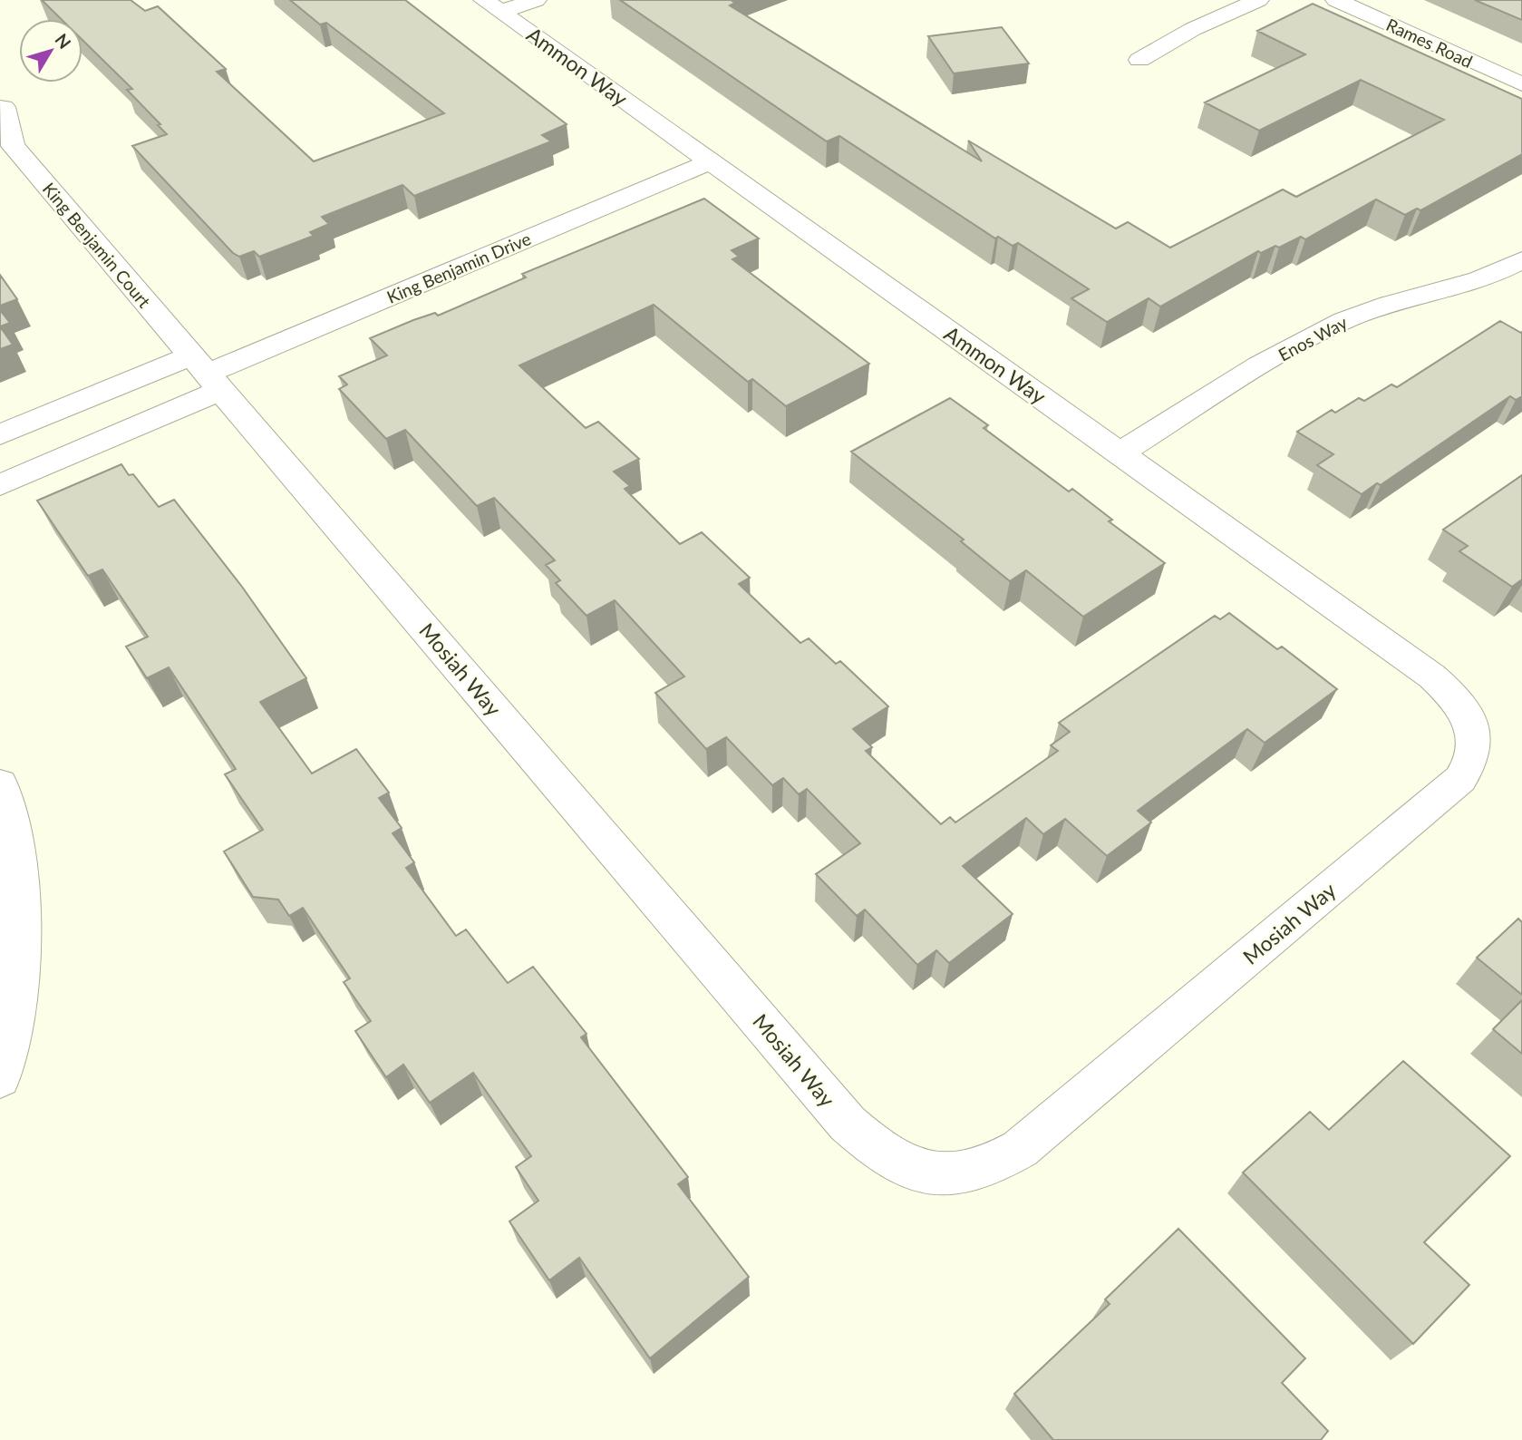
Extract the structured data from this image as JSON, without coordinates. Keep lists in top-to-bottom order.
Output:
{
  "streets": {
    "street": [
      "Rames Road",
      "Ammon Way",
      "King Benjamin Court",
      "King Benjamin Drive",
      "Enos Way",
      "Mosiah Way"
    ]
  },
  "crossings": [
    ["Ammon Way", "King Benjamin Drive"],
    ["Ammon Way", "Enos Way"],
    ["Ammon Way", "Mosiah Way"],
    ["King Benjamin Court", "King Benjamin Drive"],
    ["King Benjamin Court", "Mosiah Way"],
    ["King Benjamin Drive", "Mosiah Way"]
  ],
  "north": "top right"
}
